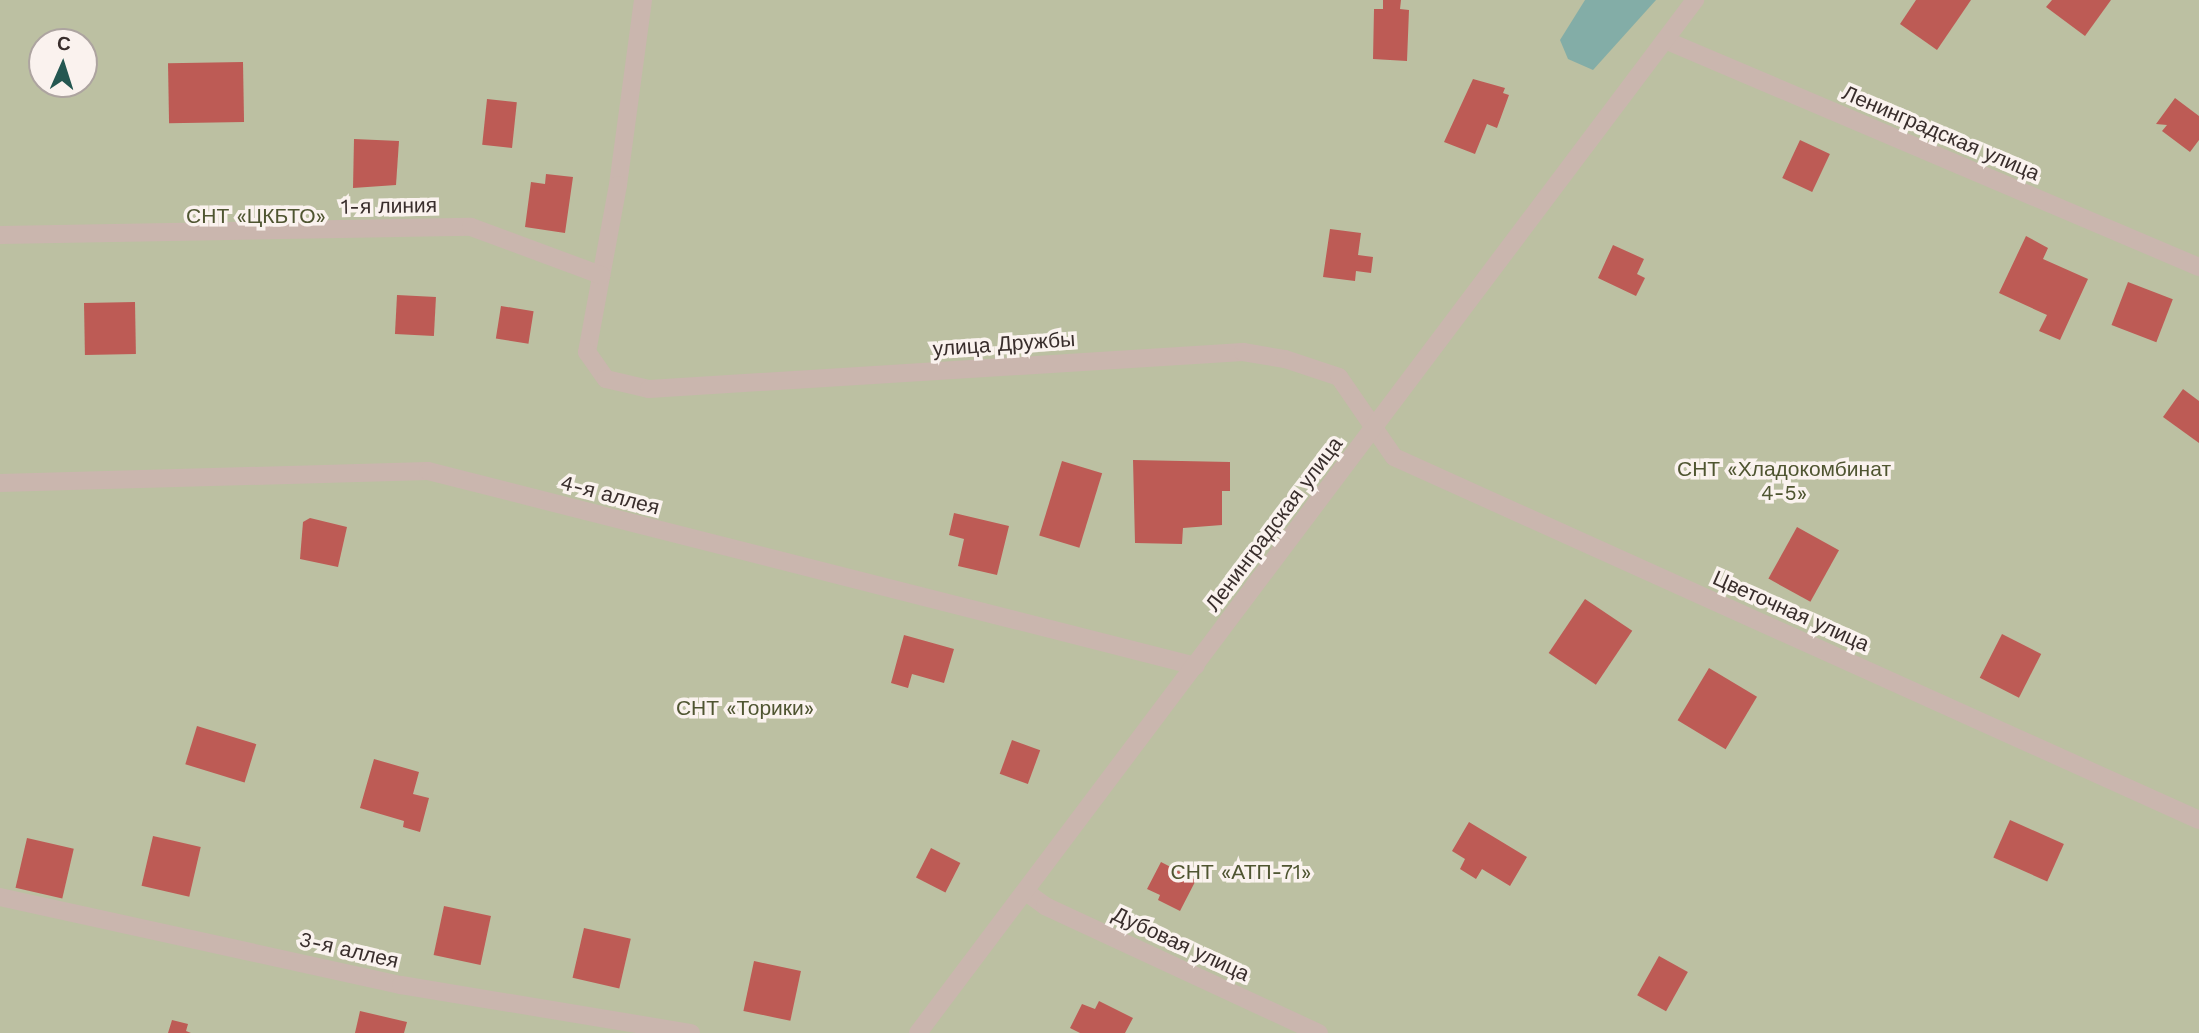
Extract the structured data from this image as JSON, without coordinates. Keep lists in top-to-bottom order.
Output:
{
  "streets": {
    "street": [
      "Ленинградская улица",
      "1-я линия",
      "улица Дружбы",
      "4-я аллея",
      "Цветочная улица",
      "Дубовая улица",
      "3-я аллея"
    ]
  },
  "crossings": [
    ["Ленинградская улица", "улица Дружбы"],
    ["Ленинградская улица", "4-я аллея"],
    ["Ленинградская улица", "Цветочная улица"],
    ["Ленинградская улица", "Дубовая улица"],
    ["1-я линия", "улица Дружбы"],
    ["улица Дружбы", "Цветочная улица"]
  ],
  "parks": [
    "СНТ «ЦКБТО»",
    "СНТ «Хладокомбинат 4-5»",
    "СНТ «Торики»",
    "СНТ «АТП-71»"
  ],
  "north": "top"
}
